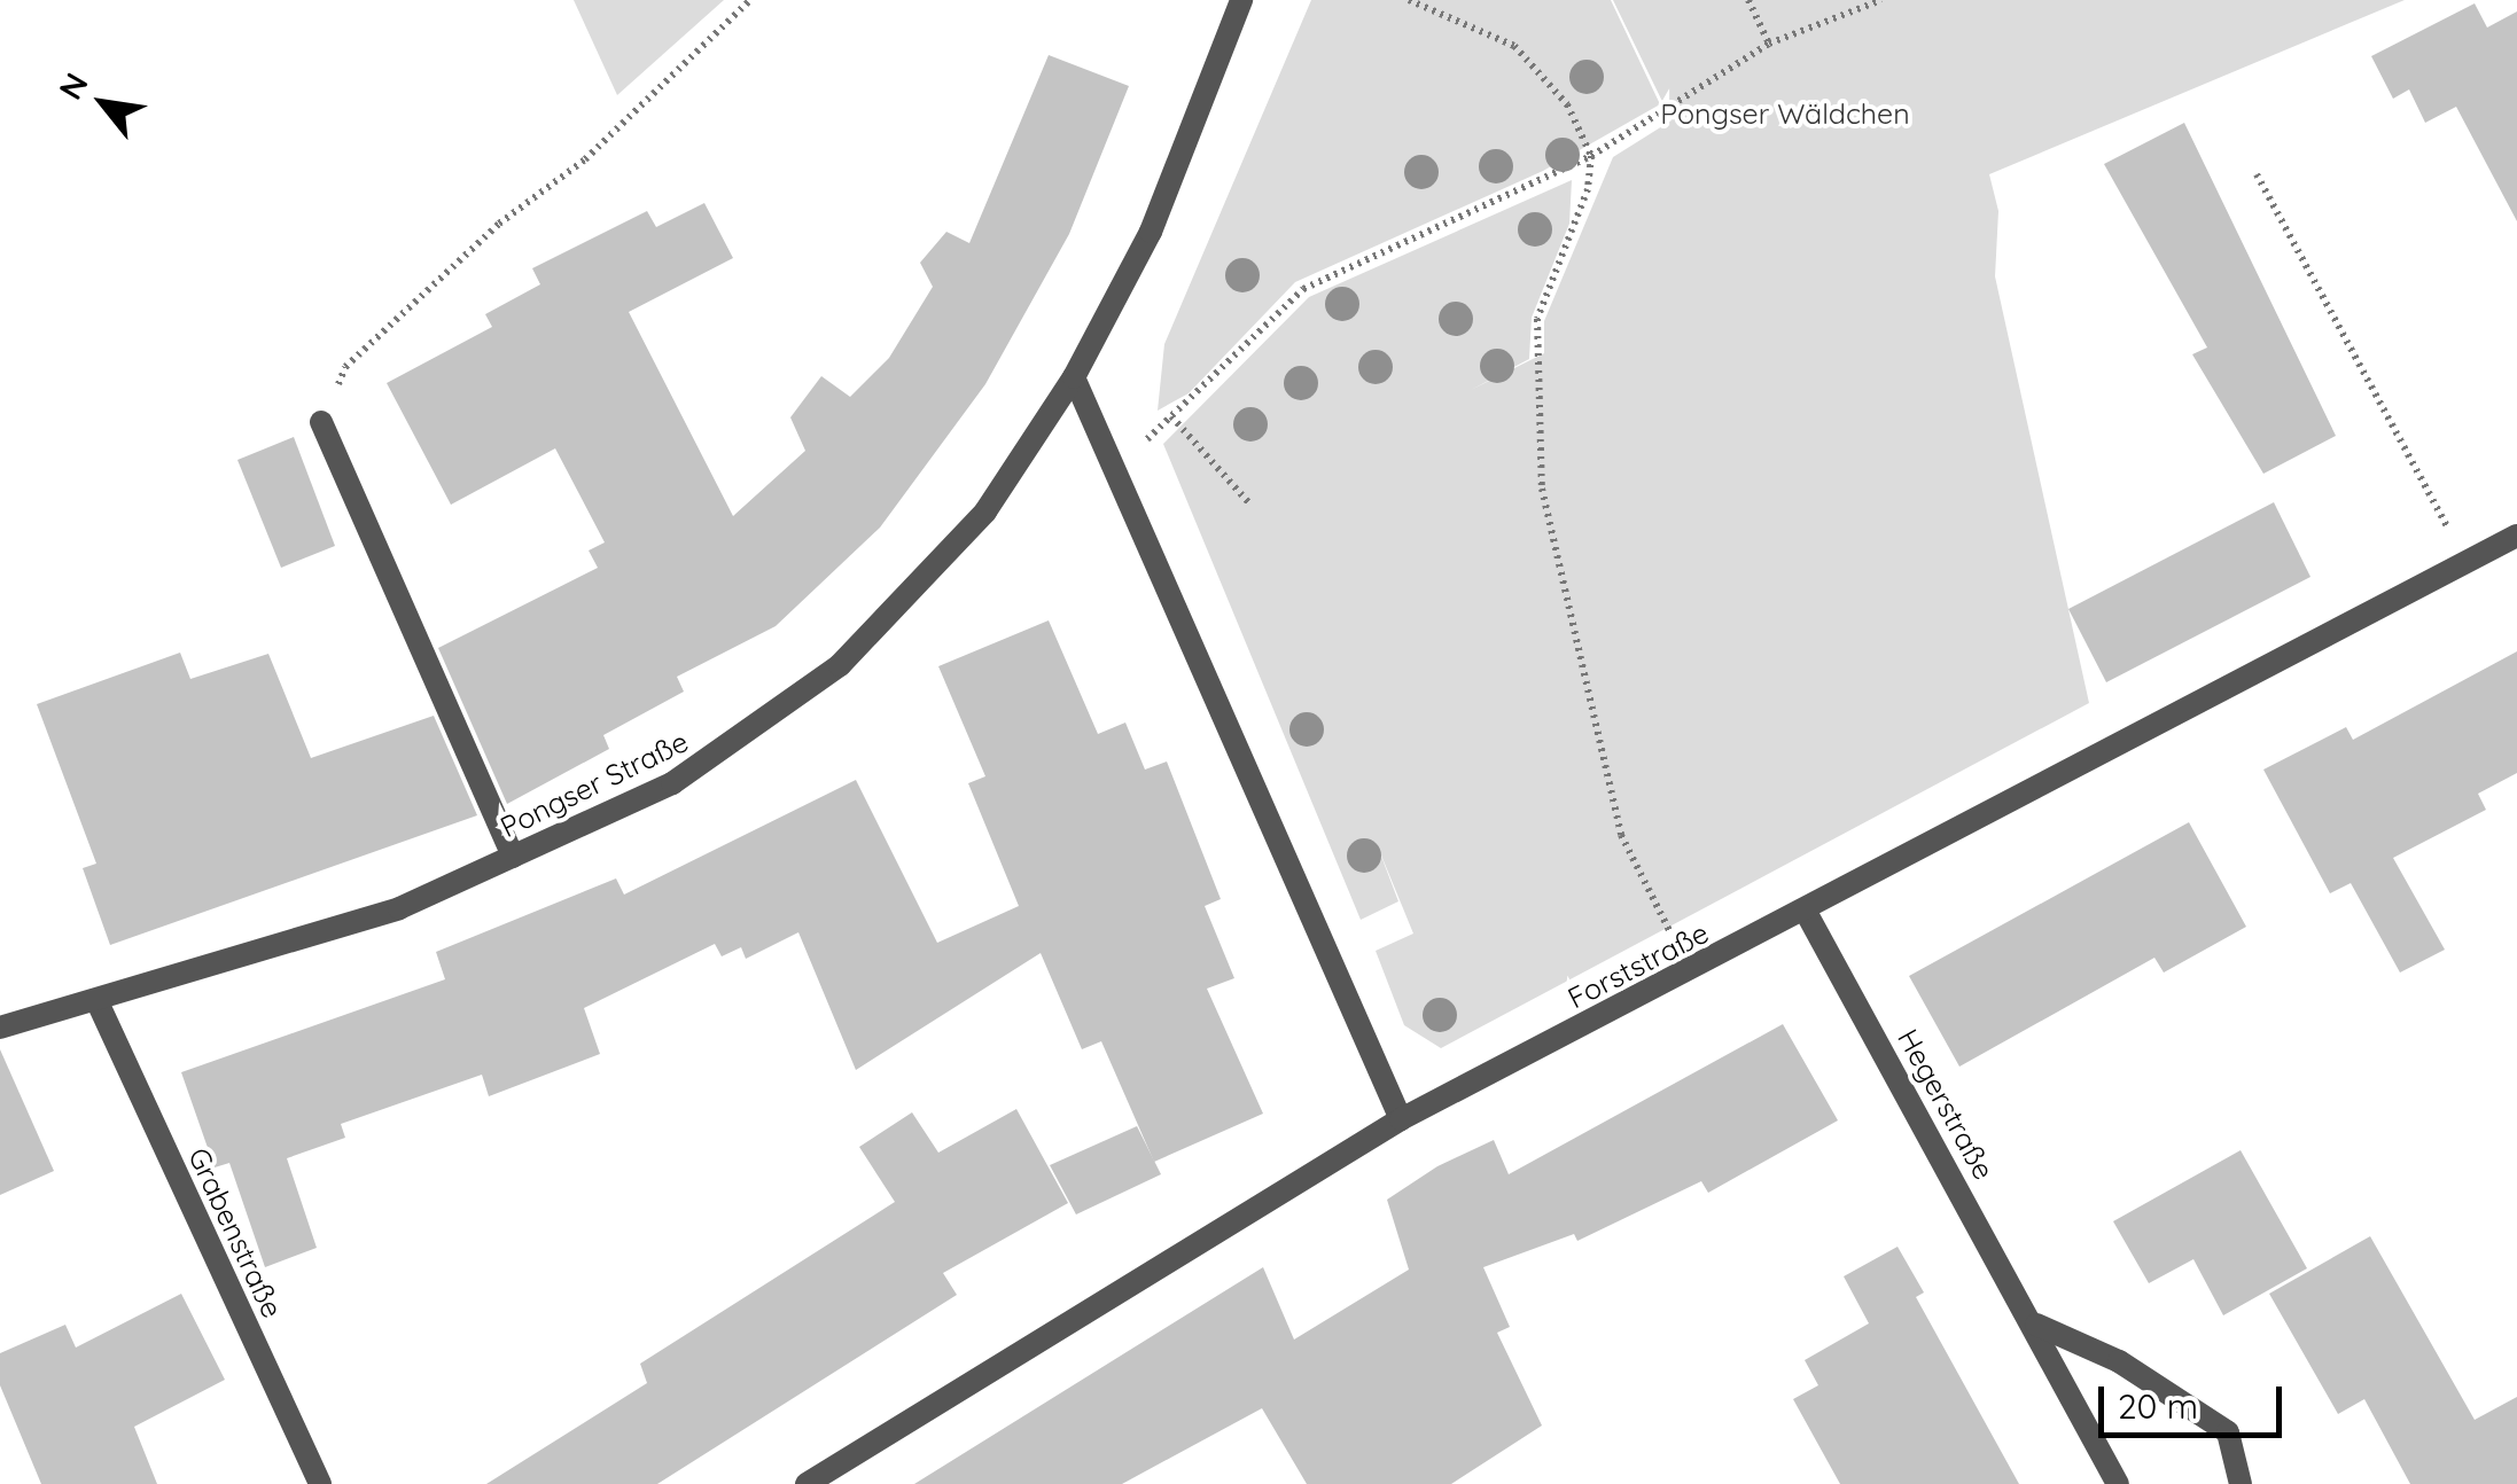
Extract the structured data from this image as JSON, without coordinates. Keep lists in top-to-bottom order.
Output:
{
  "streets": {
    "street": [
      "Pongser Straße",
      "Forststraße",
      "Hegerstraße",
      "Grabenstraße"
    ]
  },
  "crossings": [
    ["Pongser Straße", "Grabenstraße"],
    ["Forststraße", "Hegerstraße"]
  ],
  "parks": ["Pongser Wäldchen"],
  "scale_bar": "20 m",
  "north": "top left"
}
